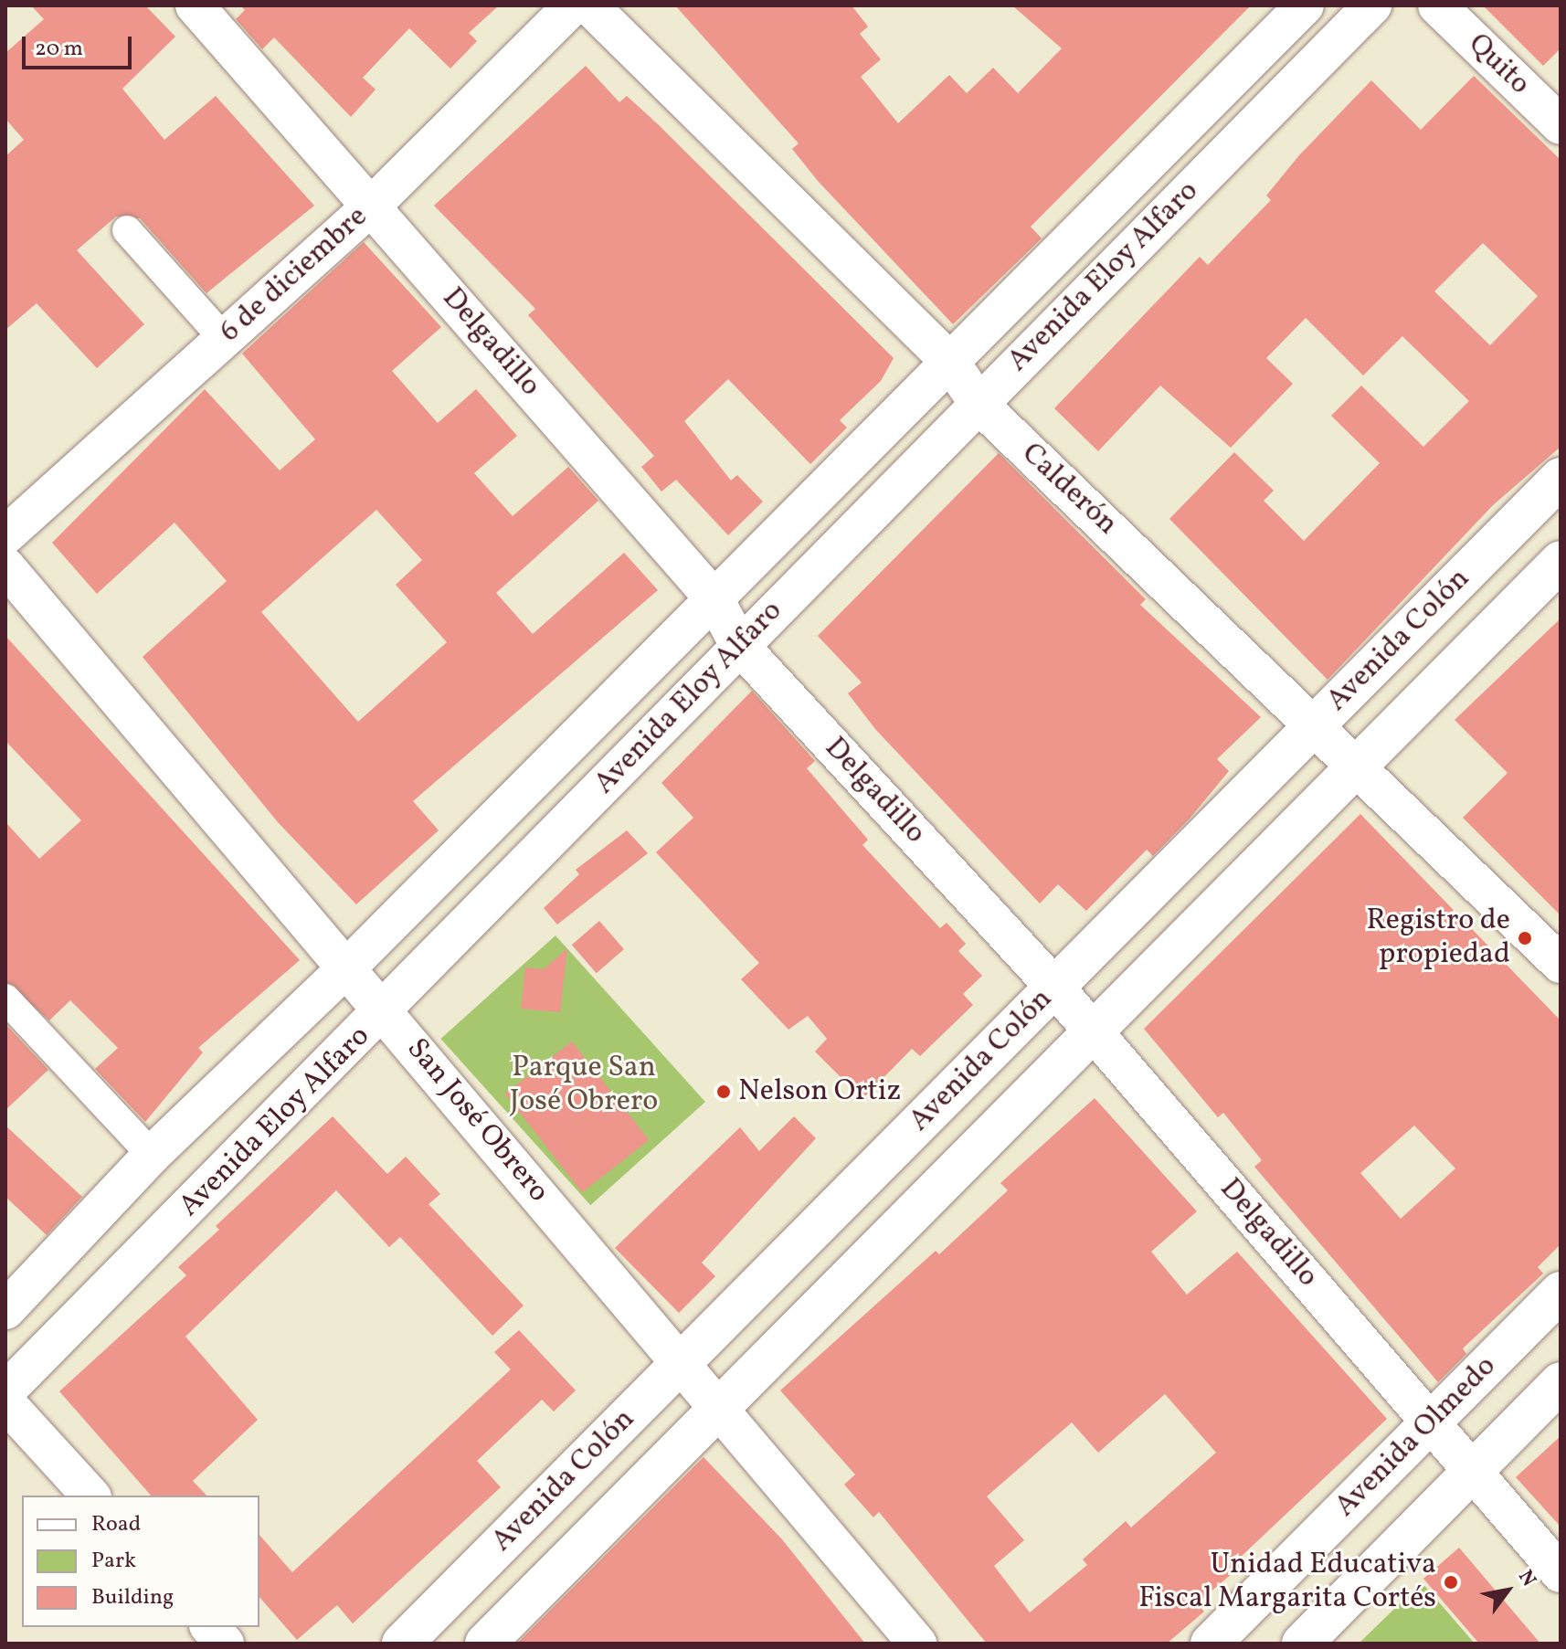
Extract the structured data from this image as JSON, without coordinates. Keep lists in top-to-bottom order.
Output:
{
  "streets": {
    "street": [
      "Quito",
      "6 de diciembre",
      "Avenida Eloy Alfaro",
      "Delgadillo",
      "Calderón",
      "Avenida Colón",
      "San José Obrero",
      "Avenida Olmedo"
    ]
  },
  "crossings": [
    ["6 de diciembre", "Delgadillo"],
    ["Avenida Eloy Alfaro", "Delgadillo"],
    ["Avenida Eloy Alfaro", "Calderón"],
    ["Avenida Eloy Alfaro", "San José Obrero"],
    ["Delgadillo", "Avenida Colón"],
    ["Delgadillo", "Avenida Olmedo"],
    ["Calderón", "Avenida Colón"],
    ["Avenida Colón", "San José Obrero"]
  ],
  "parks": ["Parque San José Obrero"],
  "places": ["Registro de propiedad", "Nelson Ortiz", "Unidad Educativa Fiscal Margarita Cortés"],
  "legend": ["Road", "Park", "Building"],
  "scale_bar": "20 m",
  "north": "top right"
}
